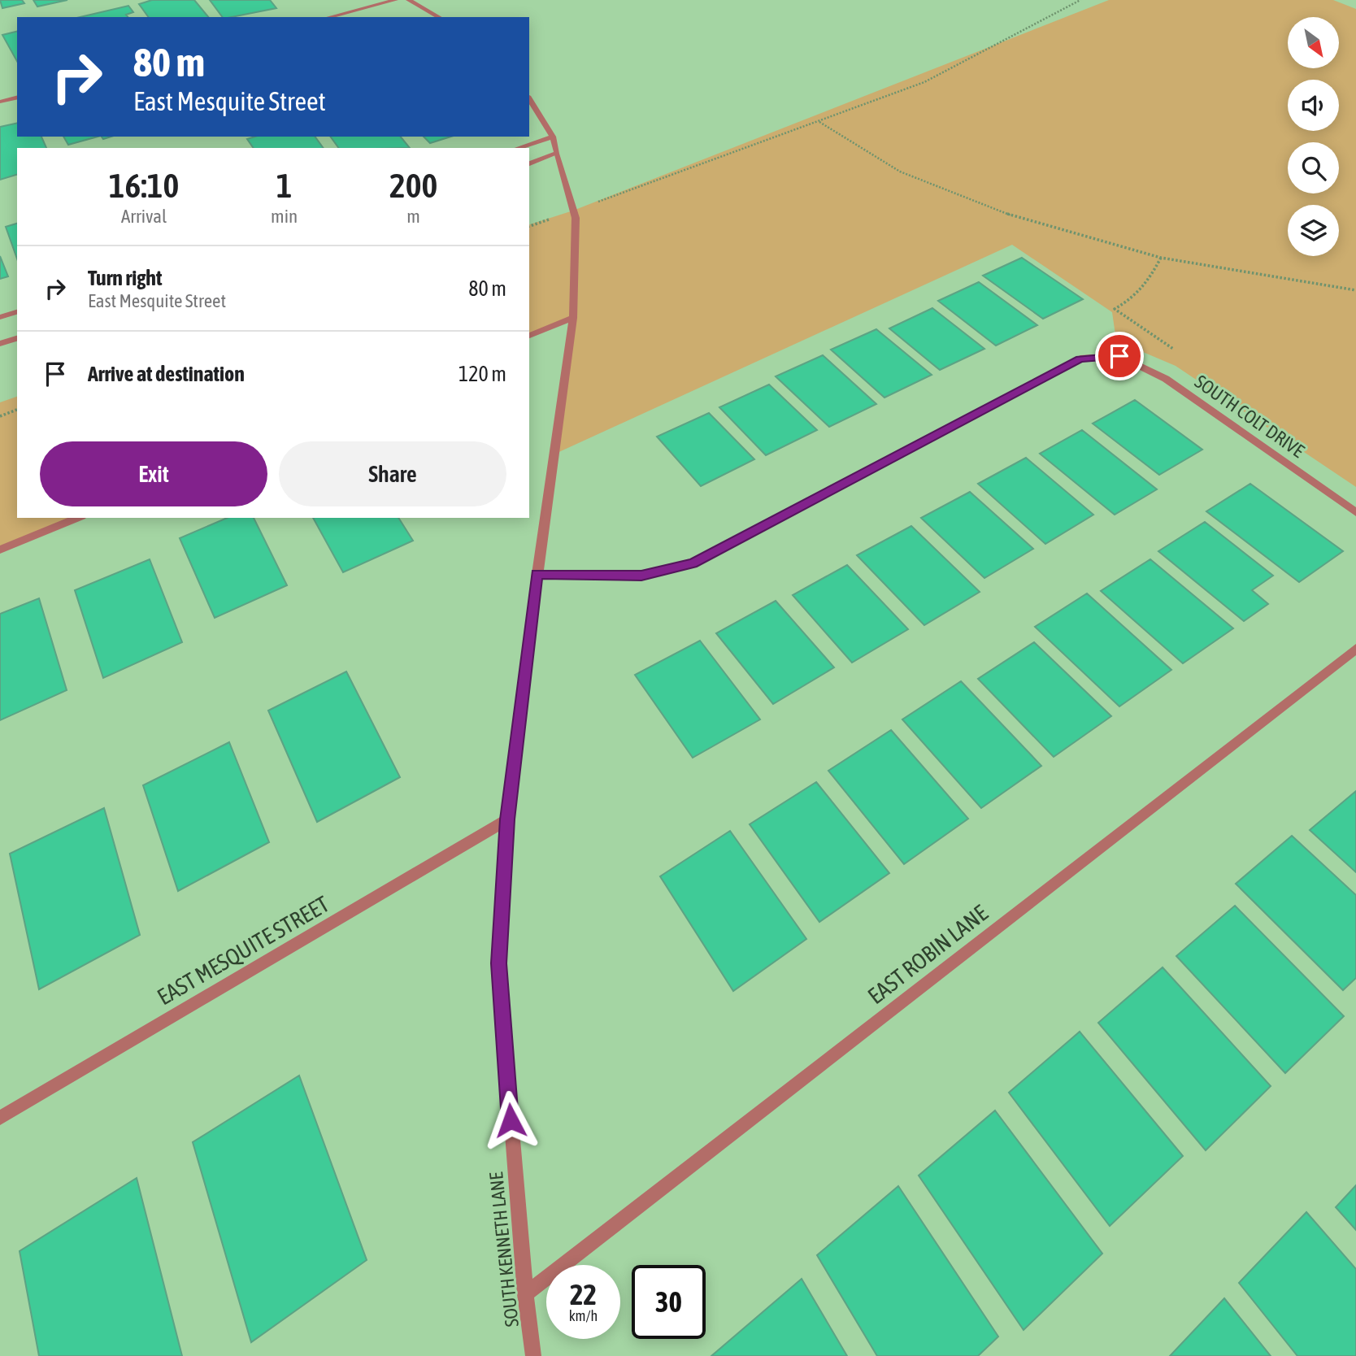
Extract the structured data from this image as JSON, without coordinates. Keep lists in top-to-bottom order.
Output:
{
  "streets": {
    "street": [
      "SOUTH COLT DRIVE",
      "EAST MESQUITE STREET",
      "EAST ROBIN LANE",
      "SOUTH KENNETH LANE"
    ]
  },
  "crossings": [
    ["SOUTH COLT DRIVE", "SOUTH KENNETH LANE"],
    ["EAST MESQUITE STREET", "SOUTH KENNETH LANE"],
    ["EAST ROBIN LANE", "SOUTH KENNETH LANE"]
  ],
  "north": "bottom right",
  "page": {
    "turn": ["80 m", "East Mesquite Street"],
    "eta": [
      "16:10",
      "Arrival",
      "1",
      "min",
      "200",
      "m"
    ],
    "list": [
      {
        "name": "Turn right",
        "note": "East Mesquite Street",
        "value": "80 m"
      },
      {
        "name": "Arrive at destination",
        "value": "120 m"
      }
    ],
    "buttons": ["Exit", "Share"],
    "speed": "22 km/h",
    "limit": "30"
  }
}
